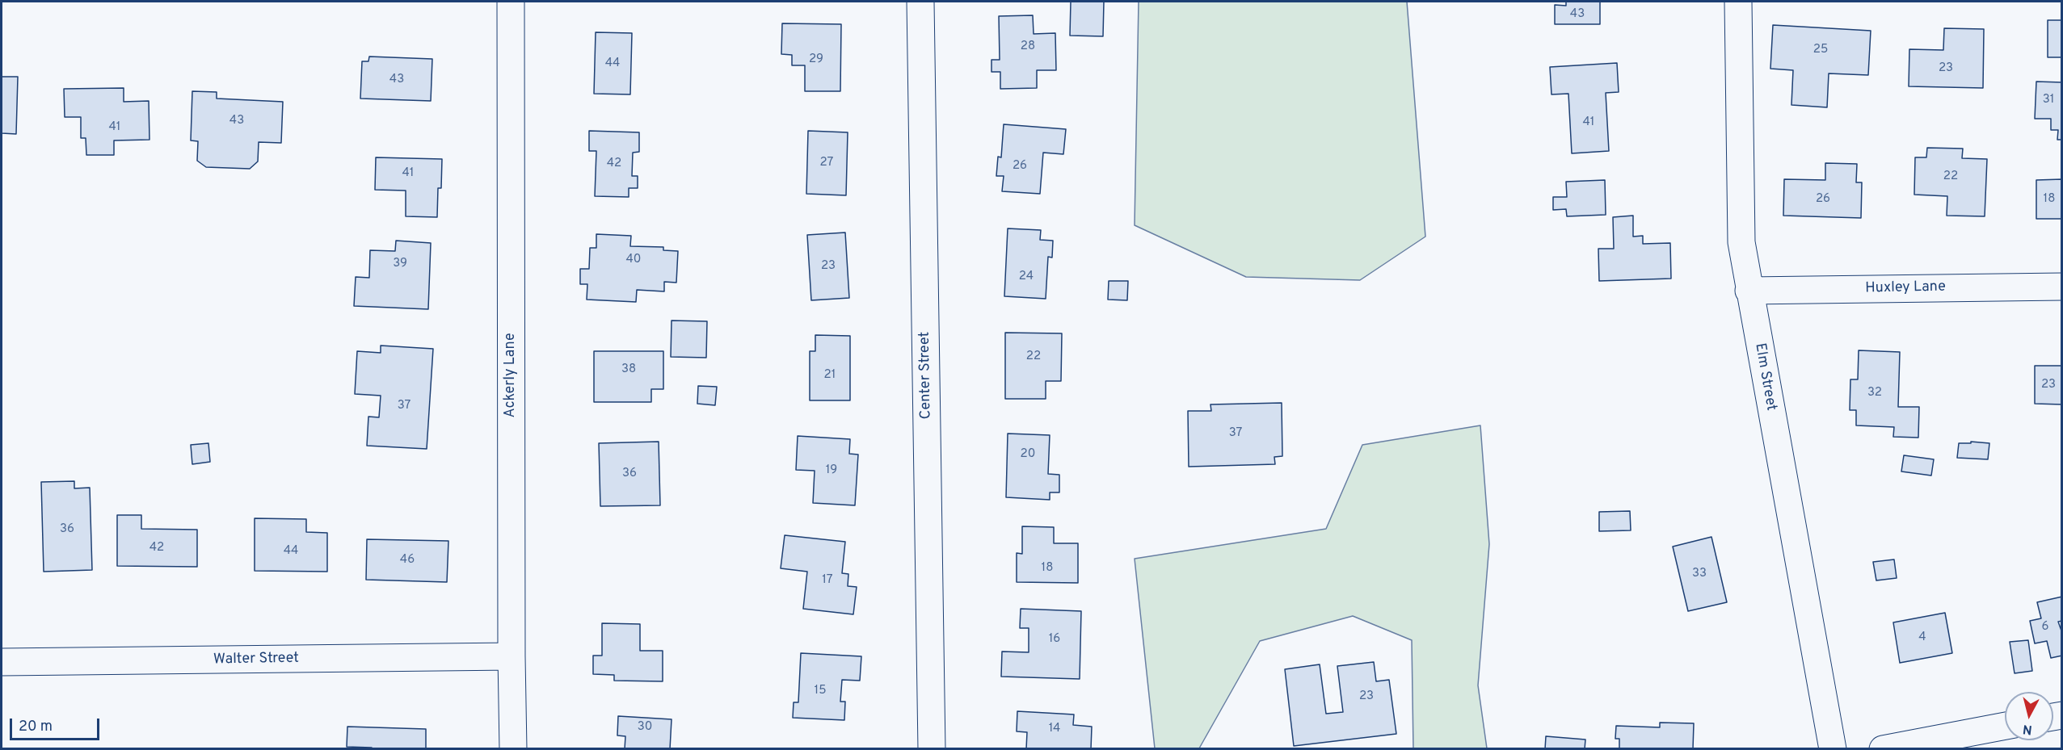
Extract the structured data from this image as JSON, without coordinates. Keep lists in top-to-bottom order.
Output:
{
  "streets": {
    "street": [
      "Huxley Lane",
      "Ackerly Lane",
      "Center Street",
      "Elm Street",
      "Walter Street"
    ]
  },
  "crossings": [
    ["Huxley Lane", "Elm Street"],
    ["Ackerly Lane", "Walter Street"]
  ],
  "house_numbers": [
    "43",
    "28",
    "25",
    "29",
    "44",
    "23",
    "43",
    "31",
    "43",
    "41",
    "41",
    "27",
    "42",
    "26",
    "41",
    "22",
    "26",
    "18",
    "40",
    "39",
    "23",
    "24",
    "22",
    "38",
    "21",
    "23",
    "32",
    "37",
    "37",
    "20",
    "19",
    "36",
    "36",
    "42",
    "44",
    "46",
    "18",
    "33",
    "17",
    "6",
    "4",
    "16",
    "15",
    "23",
    "30",
    "14"
  ],
  "scale_bar": "20 m",
  "north": "bottom"
}
